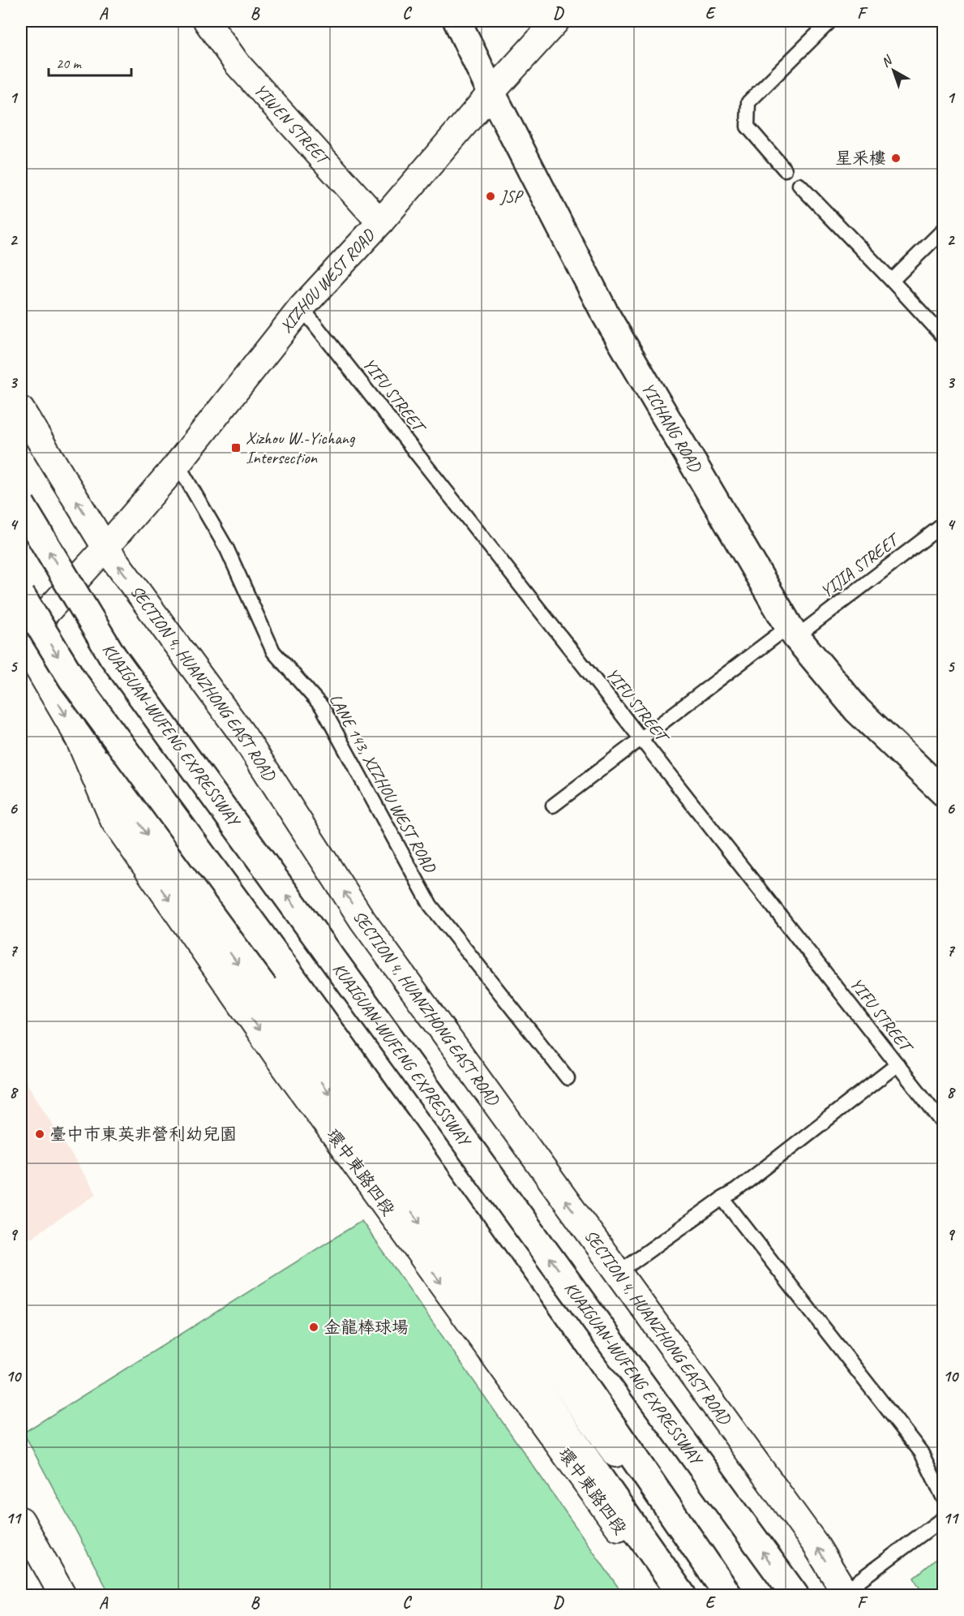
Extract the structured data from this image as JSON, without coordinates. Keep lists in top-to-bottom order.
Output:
{
  "streets": {
    "main road": ["YICHANG ROAD", "KUAIGUAN-WUFENG EXPRESSWAY"],
    "street": [
      "YIWEN STREET",
      "XIZHOU WEST ROAD",
      "SECTION 4, HUANZHONG EAST ROAD",
      "環中東路四段"
    ],
    "lane": ["YIFU STREET", "YIJIA STREET", "LANE 143, XIZHOU WEST ROAD"]
  },
  "crossings": [
    ["YIWEN STREET", "XIZHOU WEST ROAD"],
    ["XIZHOU WEST ROAD", "YIFU STREET"],
    ["XIZHOU WEST ROAD", "YICHANG ROAD"],
    ["XIZHOU WEST ROAD", "SECTION 4, HUANZHONG EAST ROAD"],
    ["XIZHOU WEST ROAD", "LANE 143, XIZHOU WEST ROAD"],
    ["YIFU STREET", "YIJIA STREET"],
    ["YICHANG ROAD", "YIJIA STREET"]
  ],
  "places": {
    "other": [
      "星釆樓",
      "JSP",
      "臺中市東英非營利幼兒園",
      "金龍棒球場"
    ],
    "transit": ["Xizhou W.-Yichang Intersection"]
  },
  "scale_bar": "20 m",
  "north": "top left",
  "grid": {
    "columns": [
      "A",
      "B",
      "C",
      "D",
      "E",
      "F"
    ],
    "rows": [
      "1",
      "2",
      "3",
      "4",
      "5",
      "6",
      "7",
      "8",
      "9",
      "10",
      "11"
    ]
  }
}
